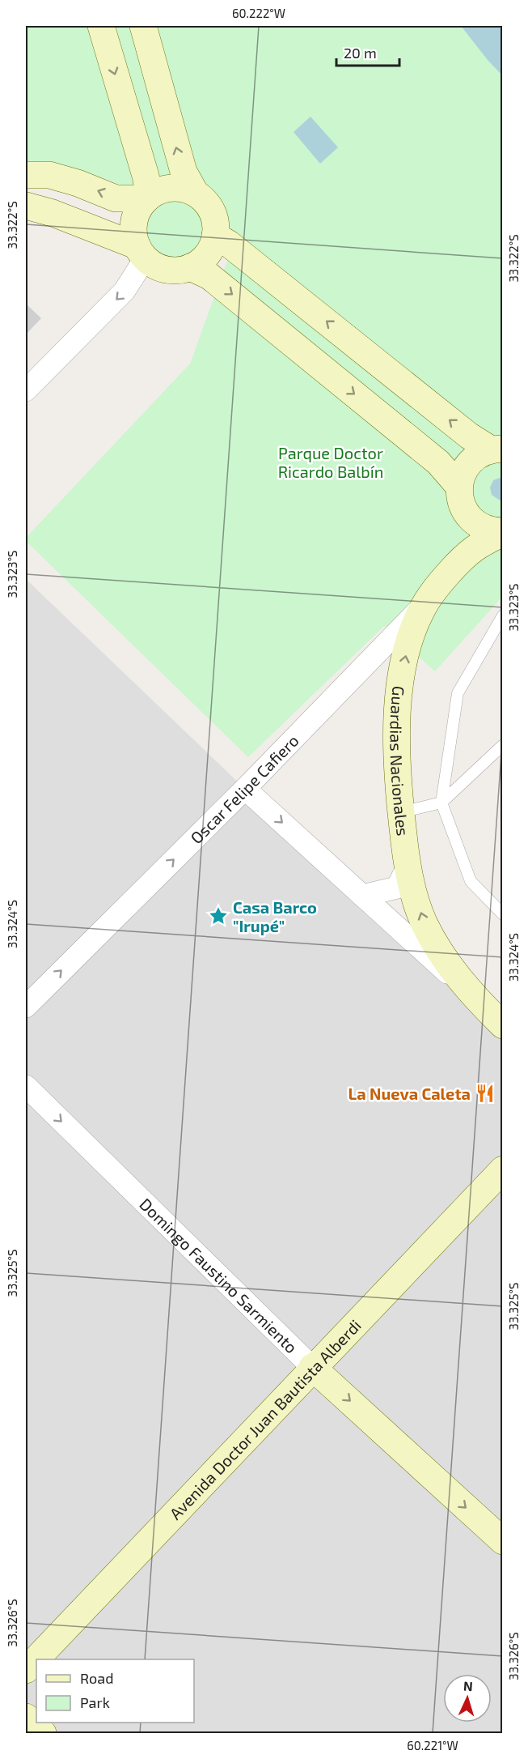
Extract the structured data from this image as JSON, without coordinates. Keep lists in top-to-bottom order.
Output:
{
  "streets": {
    "main road": [
      "Guardias Nacionales",
      "Oscar Felipe Cafiero",
      "Domingo Faustino Sarmiento",
      "Avenida Doctor Juan Bautista Alberdi"
    ]
  },
  "crossings": [
    ["Guardias Nacionales", "Oscar Felipe Cafiero"],
    ["Domingo Faustino Sarmiento", "Avenida Doctor Juan Bautista Alberdi"]
  ],
  "one_way": ["Oscar Felipe Cafiero", "Domingo Faustino Sarmiento"],
  "parks": ["Parque Doctor Ricardo Balbín"],
  "places": {
    "place": ["Casa Barco \"Irupé\""],
    "restaurant": ["La Nueva Caleta"]
  },
  "legend": ["Road", "Park"],
  "scale_bar": "20 m",
  "north": "top",
  "coordinates": [
    "60.222°W",
    "33.322°S",
    "33.323°S",
    "33.324°S",
    "33.325°S",
    "33.326°S",
    "60.221°W"
  ]
}
